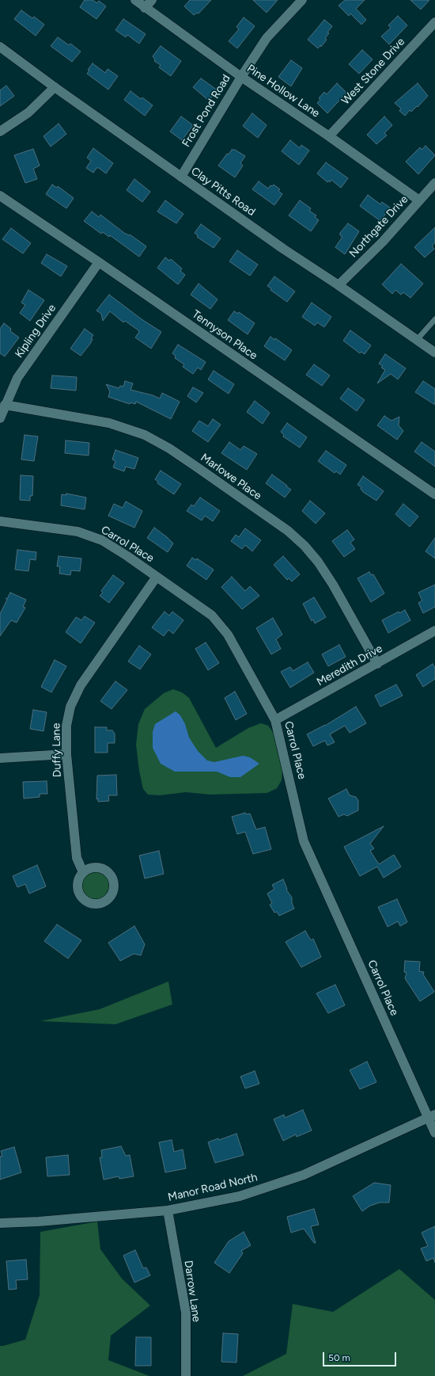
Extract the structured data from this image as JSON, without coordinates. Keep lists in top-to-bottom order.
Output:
{
  "streets": {
    "street": [
      "West Stone Drive",
      "Pine Hollow Lane",
      "Frost Pond Road",
      "Clay Pitts Road",
      "Northgate Drive",
      "Kipling Drive",
      "Tennyson Place",
      "Marlowe Place",
      "Carrol Place",
      "Meredith Drive",
      "Duffy Lane",
      "Manor Road North",
      "Darrow Lane"
    ]
  },
  "crossings": [
    ["West Stone Drive", "Pine Hollow Lane"],
    ["Pine Hollow Lane", "Frost Pond Road"],
    ["Pine Hollow Lane", "Northgate Drive"],
    ["Frost Pond Road", "Clay Pitts Road"],
    ["Clay Pitts Road", "Northgate Drive"],
    ["Kipling Drive", "Tennyson Place"],
    ["Kipling Drive", "Marlowe Place"],
    ["Marlowe Place", "Meredith Drive"],
    ["Carrol Place", "Meredith Drive"],
    ["Carrol Place", "Duffy Lane"],
    ["Carrol Place", "Manor Road North"],
    ["Manor Road North", "Darrow Lane"]
  ],
  "scale_bar": "50 m"
}
